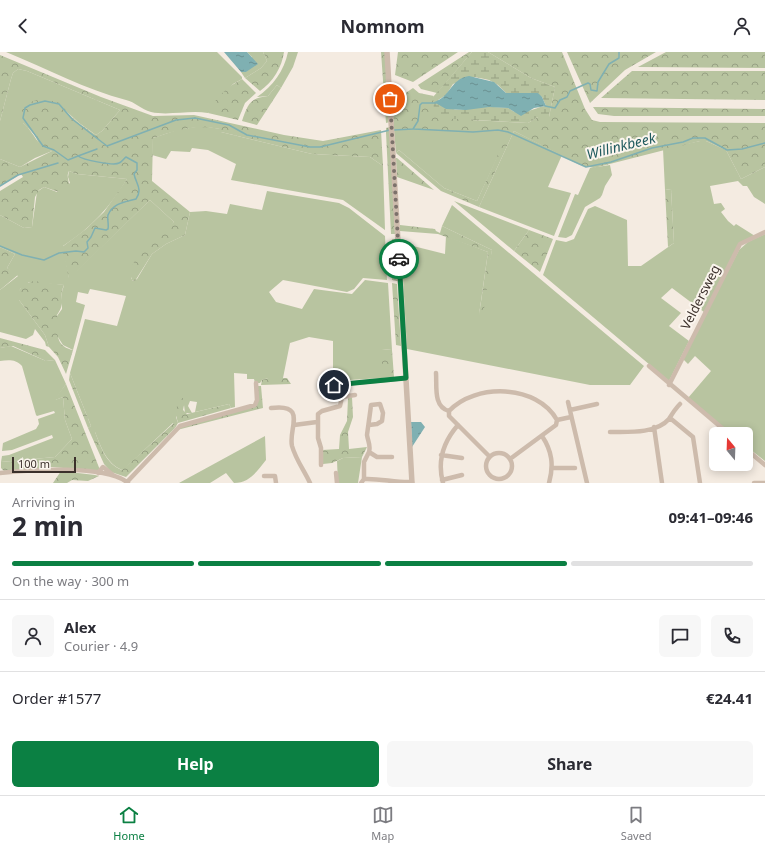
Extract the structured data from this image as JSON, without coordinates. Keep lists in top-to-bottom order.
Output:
{
  "streets": {
    "street": ["Veldersweg"]
  },
  "water": ["Willinkbeek"],
  "scale_bar": "100 m",
  "north": "top",
  "page": {
    "header": "Nomnom",
    "scale": "100 m",
    "heading": ["2 min", "Arriving in", "09:41–09:46"],
    "panel": [
      "Alex",
      "Courier · 4.9",
      "Order #1577",
      "€24.41"
    ],
    "bar": "On the way · 300 m",
    "buttons": ["Help", "Share"],
    "tabs": ["Home", "Map", "Saved"]
  }
}
